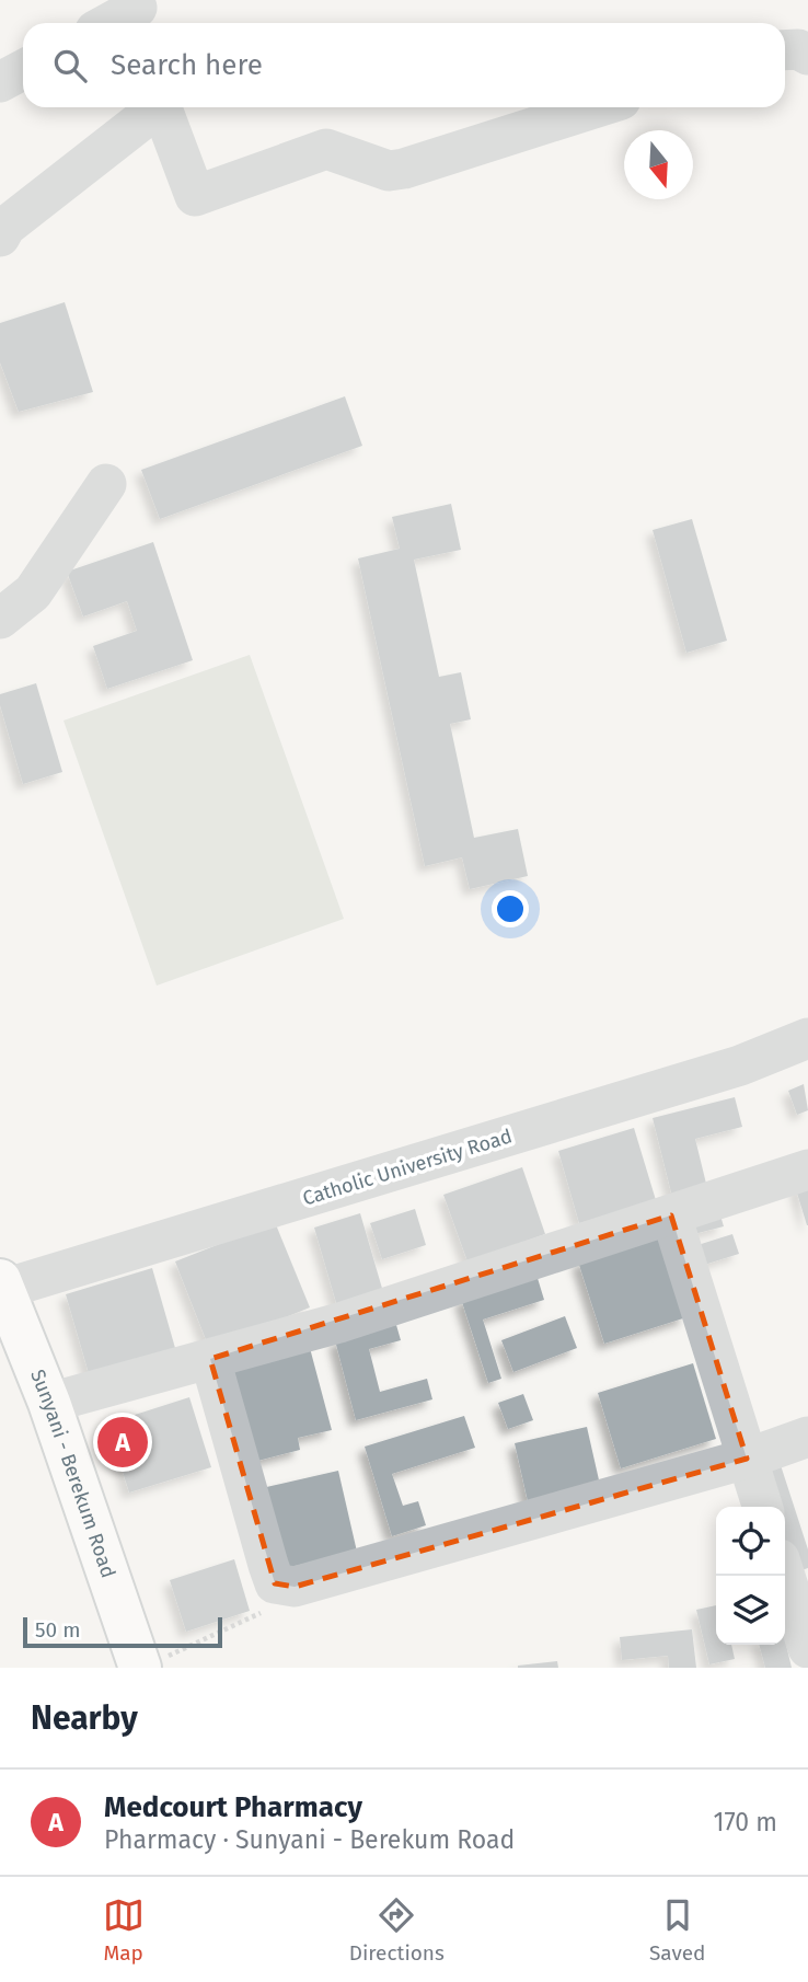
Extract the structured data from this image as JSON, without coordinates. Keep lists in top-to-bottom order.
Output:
{
  "streets": {
    "main road": ["Sunyani - Berekum Road"],
    "street": ["Catholic University Road"]
  },
  "crossings": [
    ["Catholic University Road", "Sunyani - Berekum Road"]
  ],
  "scale_bar": "50 m",
  "north": "bottom",
  "page": {
    "search": "Search here",
    "pins": "A",
    "scale": "50 m",
    "heading": "Nearby",
    "list": [
      {
        "mark": "A",
        "name": "Medcourt Pharmacy",
        "note": "Pharmacy · Sunyani - Berekum Road",
        "value": "170 m"
      }
    ],
    "nav": ["Map", "Directions", "Saved"]
  }
}
